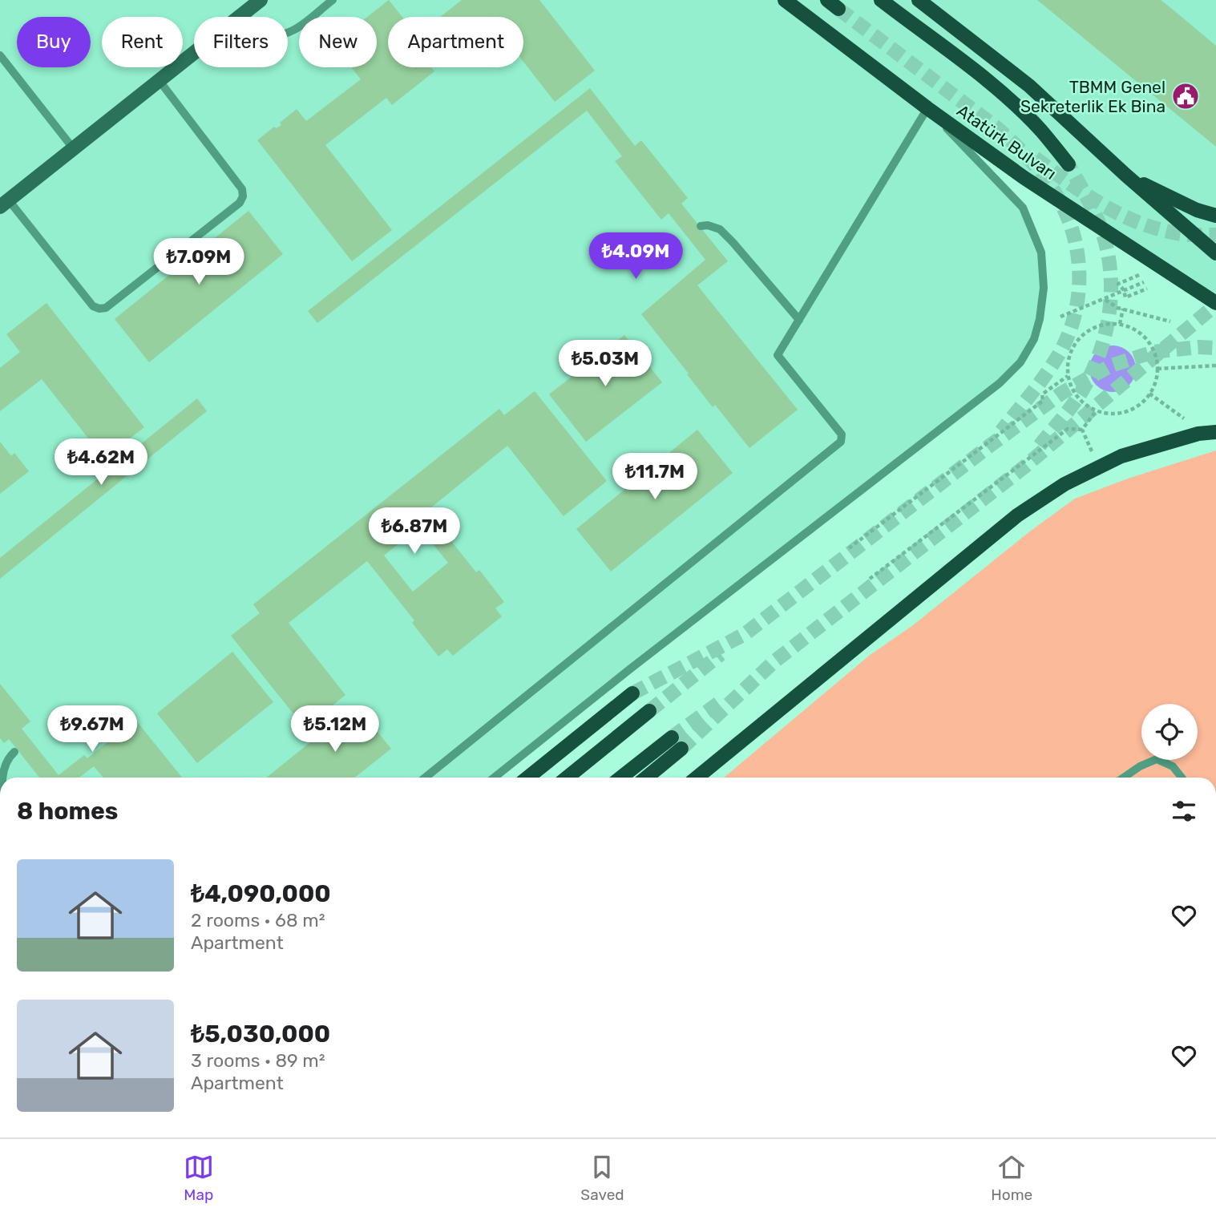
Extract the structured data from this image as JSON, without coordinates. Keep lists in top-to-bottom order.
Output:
{
  "streets": {
    "main road": ["Atatürk Bulvarı"]
  },
  "places": {
    "public building": ["TBMM Genel Sekreterlik Ek Bina"]
  },
  "page": {
    "chip": [
      "Buy",
      "Rent",
      "Filters",
      "New",
      "Apartment"
    ],
    "price": [
      "₺4.09M",
      "₺7.09M",
      "₺5.03M",
      "₺4.62M",
      "₺11.7M",
      "₺6.87M",
      "₺9.67M",
      "₺5.12M"
    ],
    "heading": "8 homes",
    "list": [
      {
        "name": "₺4,090,000",
        "note": "2 rooms · 68 m² · Apartment"
      },
      {
        "name": "₺5,030,000",
        "note": "3 rooms · 89 m² · Apartment"
      }
    ],
    "tabs": ["Map", "Saved", "Home"]
  }
}
